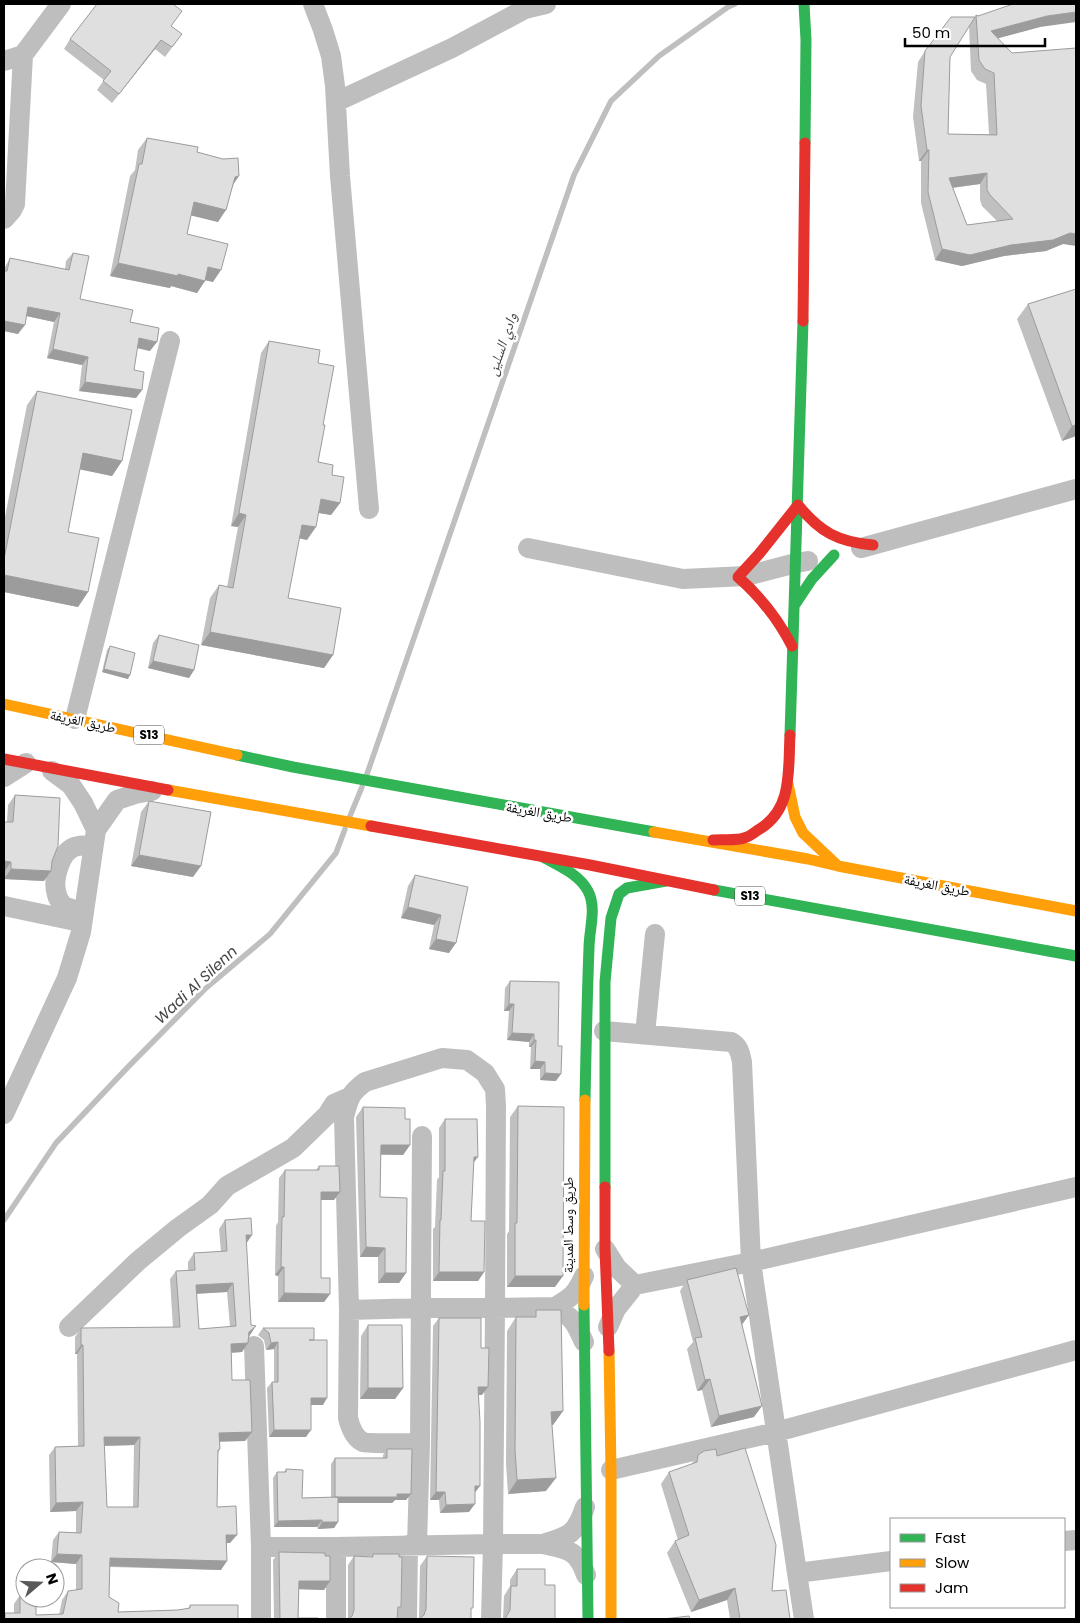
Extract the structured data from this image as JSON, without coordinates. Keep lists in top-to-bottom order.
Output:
{
  "streets": {
    "main road": ["طريق الغريفة", "S13", "طريق وسط المدينة"]
  },
  "crossings": [
    ["S13", "طريق وسط المدينة"]
  ],
  "water": ["وادي السلين", "Wadi Al Silenn"],
  "legend": ["Fast", "Slow", "Jam"],
  "scale_bar": "50 m",
  "north": "right"
}
